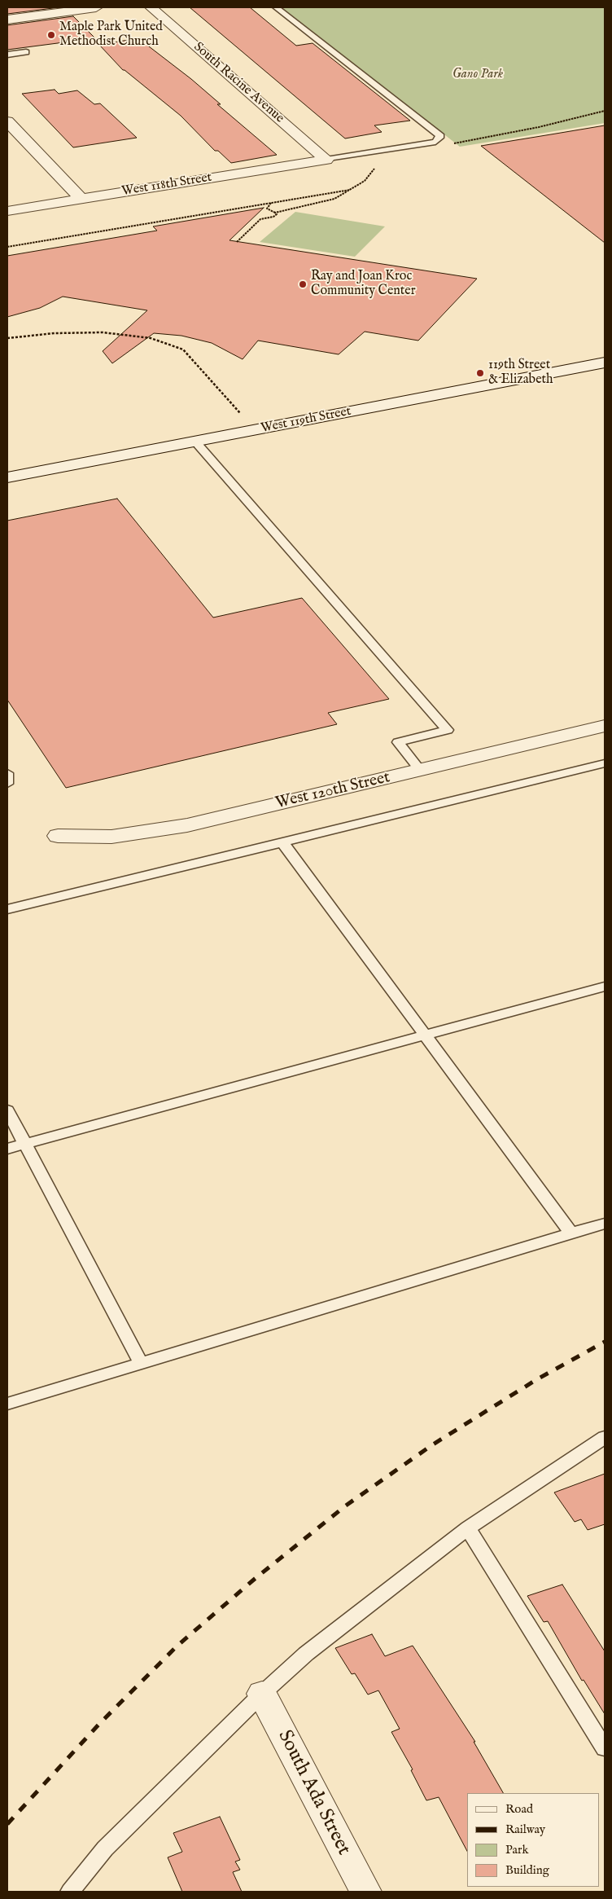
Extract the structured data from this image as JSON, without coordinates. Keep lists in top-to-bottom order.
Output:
{
  "streets": {
    "street": [
      "South Racine Avenue",
      "West 118th Street",
      "West 119th Street",
      "West 120th Street",
      "South Ada Street"
    ]
  },
  "crossings": [
    ["South Racine Avenue", "West 118th Street"]
  ],
  "parks": ["Gano Park"],
  "places": ["Maple Park United Methodist Church", "Ray and Joan Kroc Community Center", "119th Street & Elizabeth"],
  "legend": [
    "Road",
    "Railway",
    "Park",
    "Building"
  ]
}
